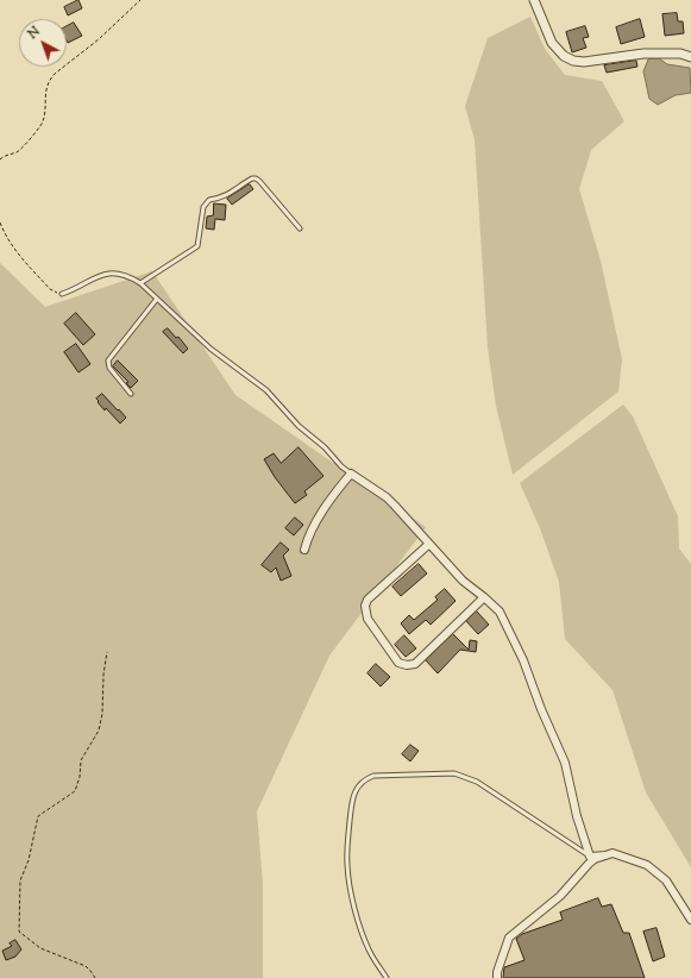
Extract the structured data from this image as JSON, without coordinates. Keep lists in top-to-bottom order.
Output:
{
  "north": "top left"
}
